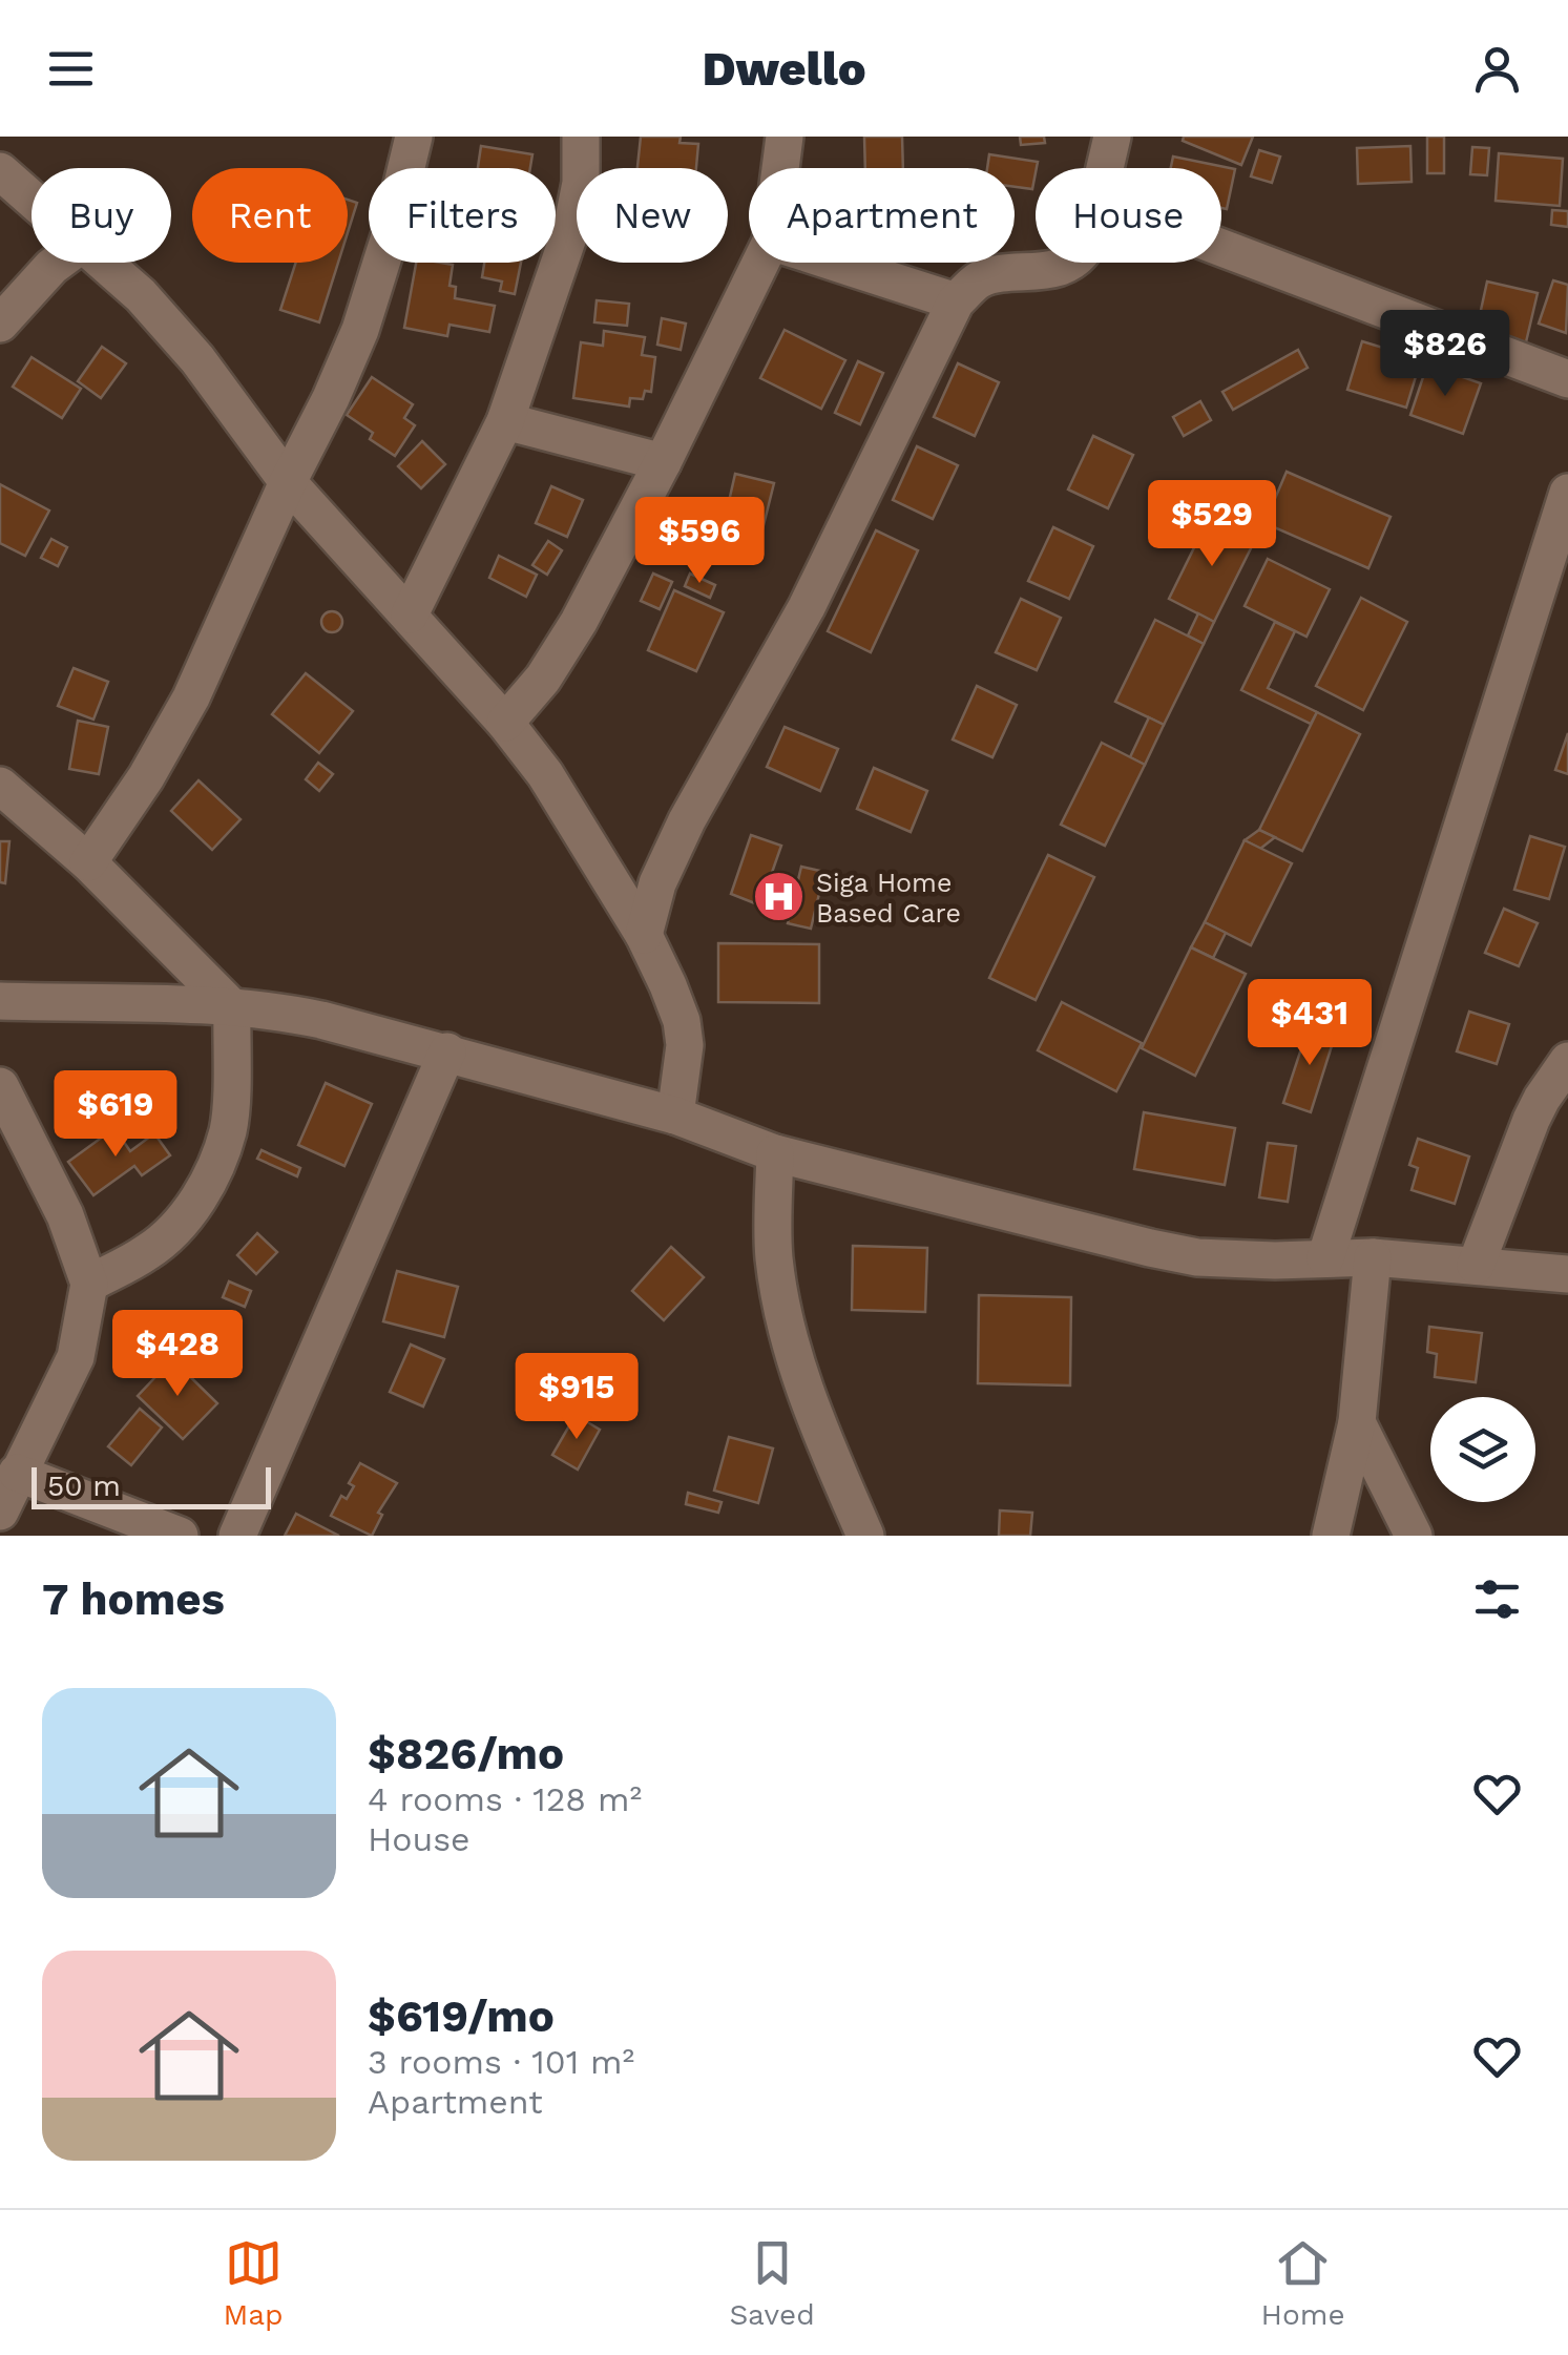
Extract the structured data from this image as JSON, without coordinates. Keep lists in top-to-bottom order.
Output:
{
  "places": {
    "hospital": ["Siga Home Based Care"]
  },
  "scale_bar": "50 m",
  "page": {
    "header": "Dwello",
    "chip": [
      "Buy",
      "Rent",
      "Filters",
      "New",
      "Apartment",
      "House"
    ],
    "price": [
      "$826",
      "$529",
      "$596",
      "$431",
      "$619",
      "$428",
      "$915"
    ],
    "scale": "50 m",
    "heading": "7 homes",
    "list": [
      {
        "name": "$826/mo",
        "note": "4 rooms · 128 m² · House"
      },
      {
        "name": "$619/mo",
        "note": "3 rooms · 101 m² · Apartment"
      }
    ],
    "tabs": ["Map", "Saved", "Home"]
  }
}
